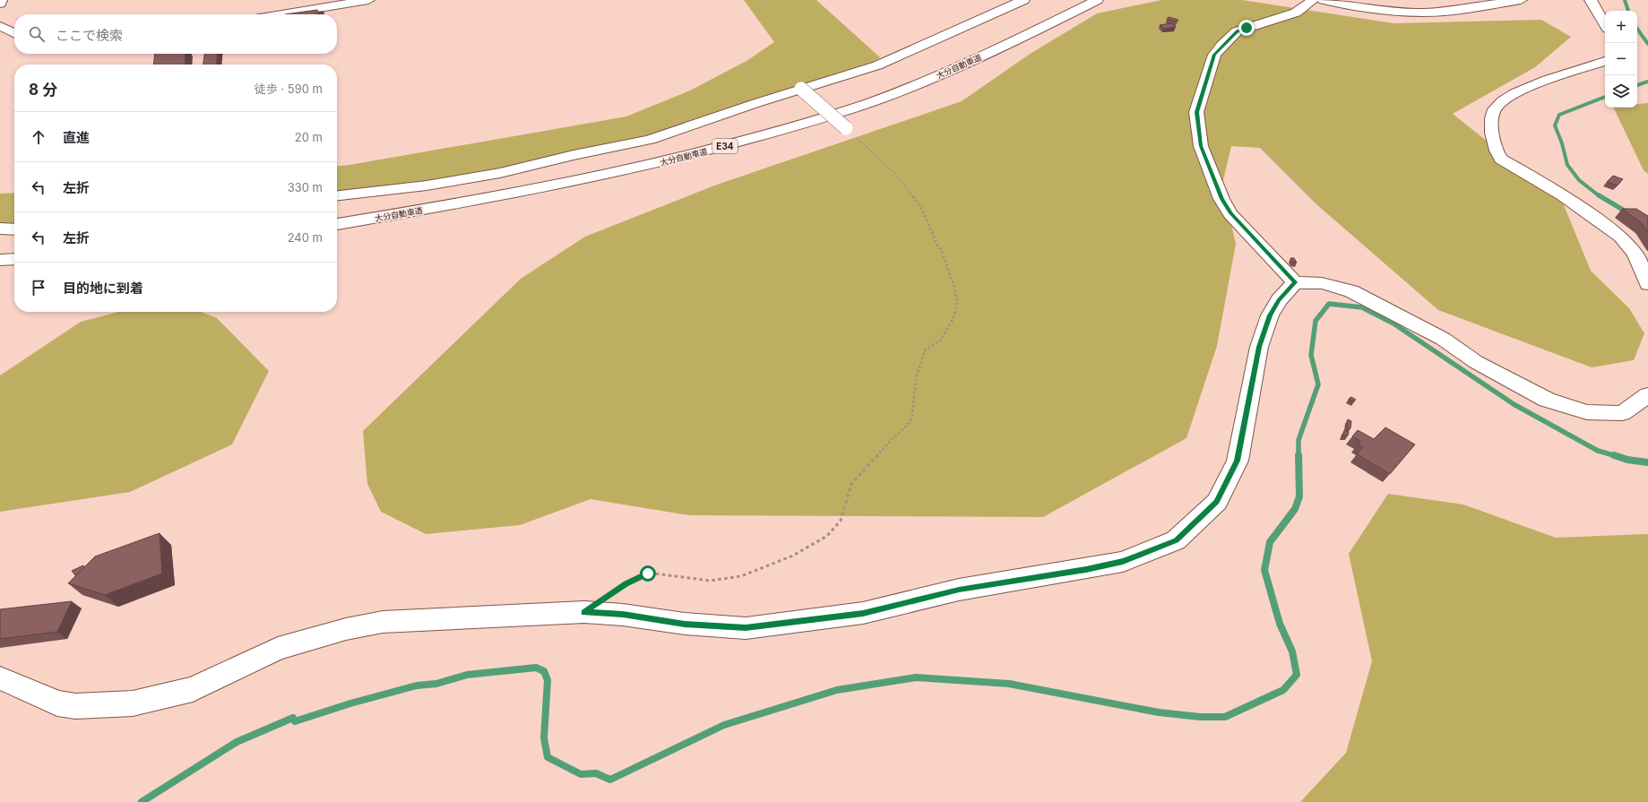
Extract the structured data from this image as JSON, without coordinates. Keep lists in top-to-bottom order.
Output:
{
  "streets": {
    "main road": ["大分自動車道", "E34"]
  },
  "page": {
    "map_buttons": ["+", "−"],
    "search": "ここで検索",
    "heading": ["8 分", "徒歩 · 590 m"],
    "list": [
      ["直進", "20 m"],
      ["左折", "330 m"],
      ["左折", "240 m"],
      "目的地に到着"
    ]
  }
}
